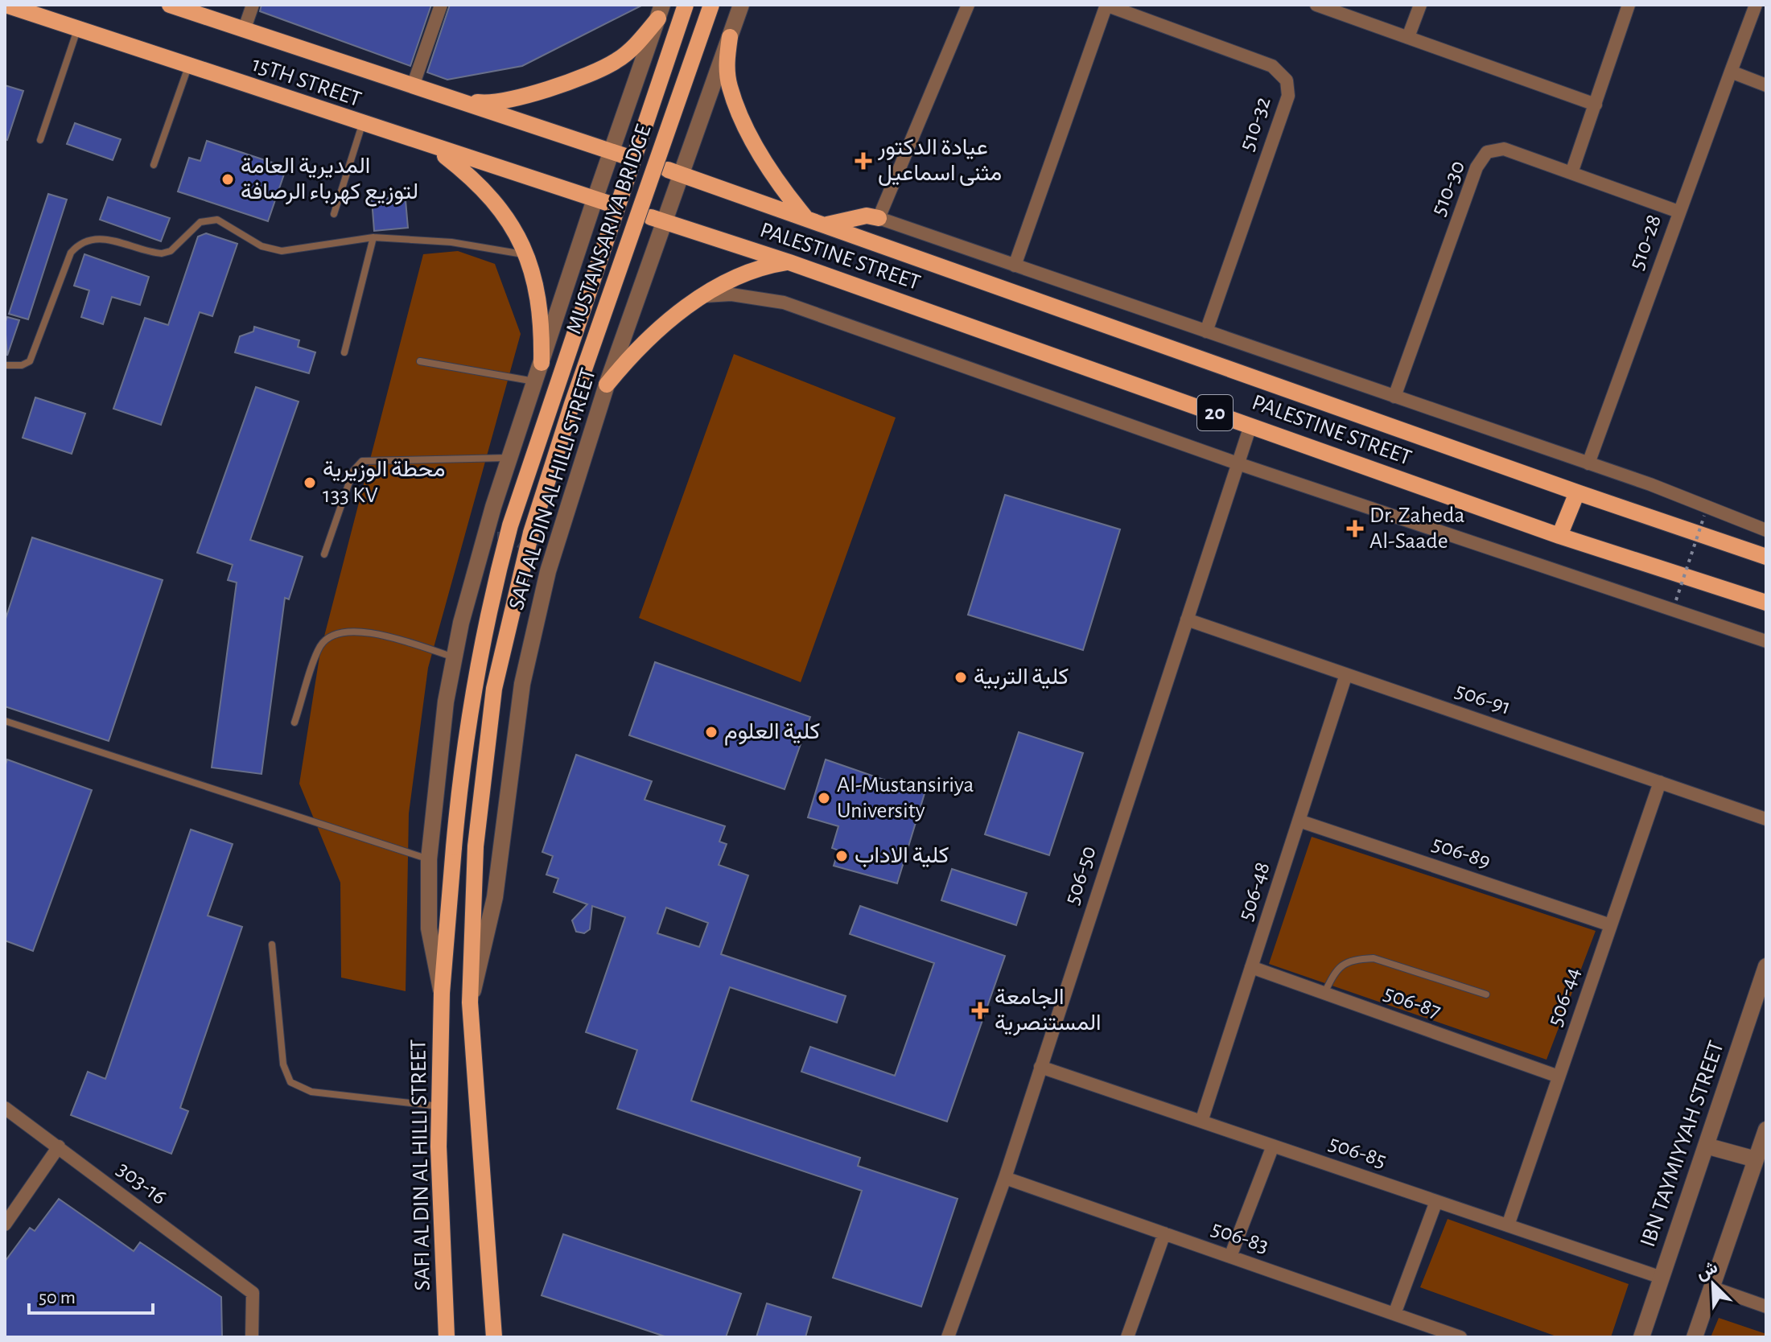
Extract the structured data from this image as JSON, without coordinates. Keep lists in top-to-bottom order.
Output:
{
  "streets": {
    "main road": [
      "15TH STREET",
      "MUSTANSARIYA BRIDGE",
      "PALESTINE STREET",
      "20",
      "SAFI AL DIN AL HILLI STREET"
    ],
    "street": [
      "510-32",
      "510-30",
      "510-28",
      "506-91",
      "506-89",
      "506-50",
      "506-48",
      "506-44",
      "506-87",
      "IBN TAYMIYYAH STREET",
      "506-85",
      "303-16",
      "506-83"
    ]
  },
  "crossings": [
    ["15TH STREET", "SAFI AL DIN AL HILLI STREET"],
    ["510-30", "510-28"],
    ["MUSTANSARIYA BRIDGE", "SAFI AL DIN AL HILLI STREET"],
    ["PALESTINE STREET", "SAFI AL DIN AL HILLI STREET"],
    ["PALESTINE STREET", "506-50"],
    ["506-91", "506-50"],
    ["506-91", "506-48"],
    ["506-91", "506-44"],
    ["506-89", "506-48"],
    ["506-89", "506-44"],
    ["506-50", "506-85"],
    ["506-50", "506-83"],
    ["506-48", "506-87"],
    ["506-48", "506-85"],
    ["506-44", "506-87"],
    ["506-44", "506-85"],
    ["IBN TAYMIYYAH STREET", "506-85"]
  ],
  "places": {
    "health": ["عيادة الدكتور مثنى اسماعيل", "Dr. Zaheda Al-Saade", "الجامعة المستنصرية"],
    "other": [
      "المديرية العامة لتوزيع كهرباء الرصافة",
      "محطة الوزيرية 133 KV",
      "كلية التربية",
      "كلية العلوم",
      "Al-Mustansiriya University",
      "كلية الاداب"
    ]
  },
  "scale_bar": "50 m",
  "north": "top left"
}
